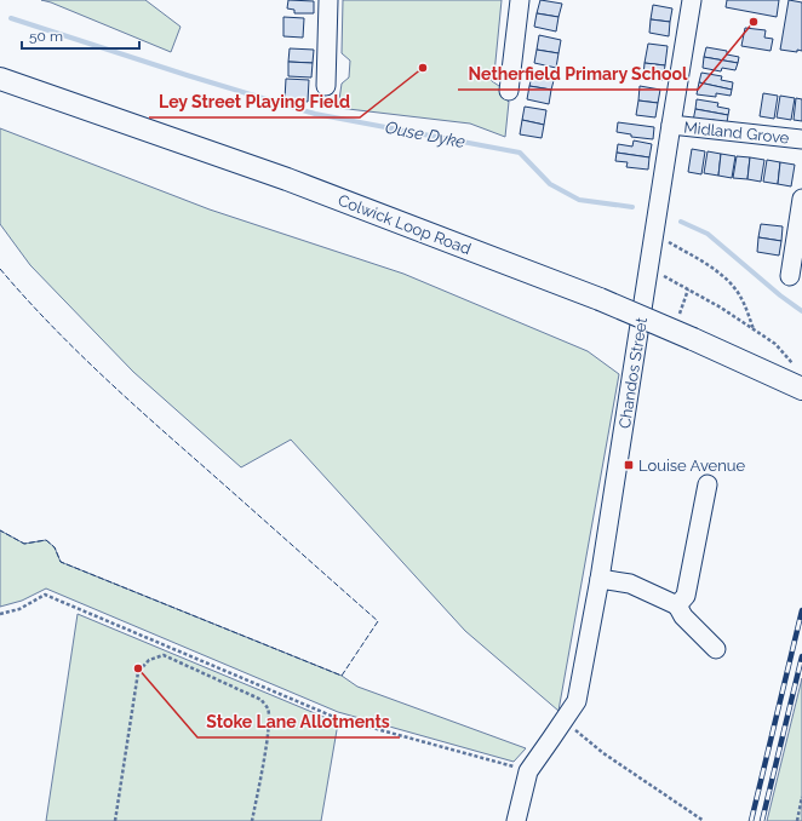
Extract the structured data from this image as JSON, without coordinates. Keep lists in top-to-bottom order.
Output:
{
  "streets": {
    "main road": ["Colwick Loop Road"],
    "street": ["Midland Grove", "Chandos Street"]
  },
  "crossings": [
    ["Midland Grove", "Chandos Street"]
  ],
  "water": ["Ouse Dyke"],
  "places": {
    "other": ["Netherfield Primary School", "Ley Street Playing Field", "Stoke Lane Allotments"],
    "transit": ["Louise Avenue"]
  },
  "scale_bar": "50 m"
}
